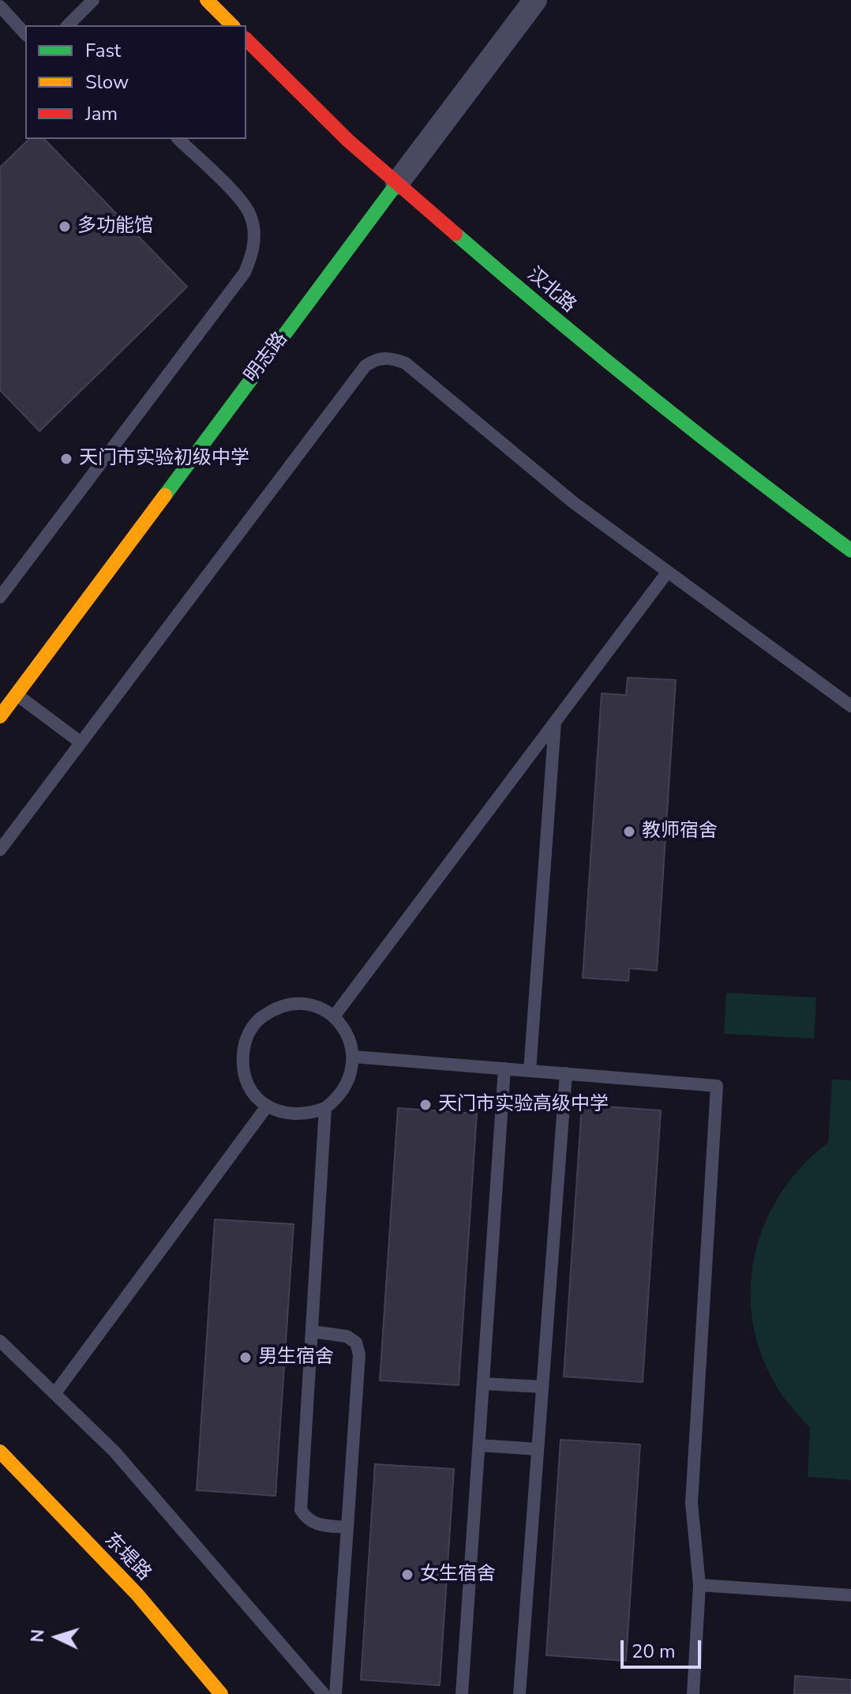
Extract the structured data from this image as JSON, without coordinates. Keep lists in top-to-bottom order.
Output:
{
  "streets": {
    "street": ["汉北路", "明志路", "东堤路"]
  },
  "crossings": [
    ["汉北路", "明志路"]
  ],
  "places": [
    "多功能馆",
    "天门市实验初级中学",
    "教师宿舍",
    "天门市实验高级中学",
    "男生宿舍",
    "女生宿舍"
  ],
  "legend": ["Fast", "Slow", "Jam"],
  "scale_bar": "20 m",
  "north": "left"
}
